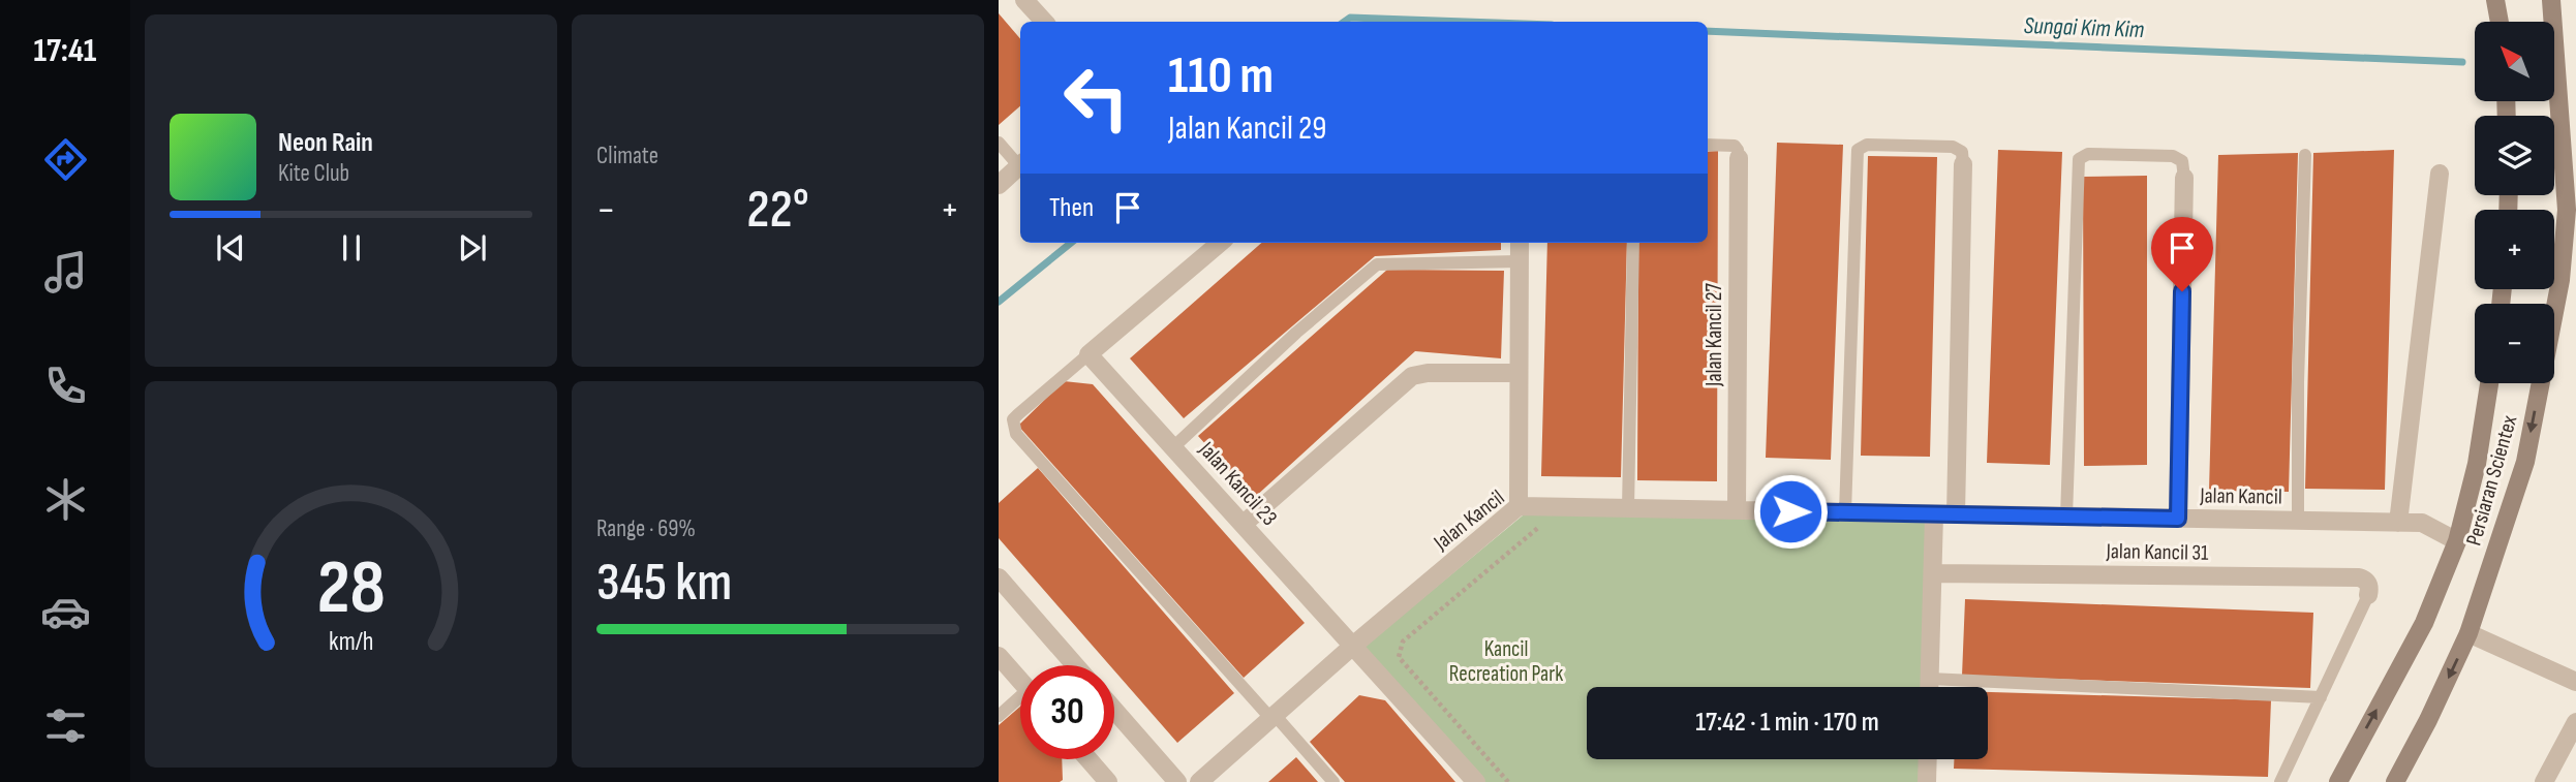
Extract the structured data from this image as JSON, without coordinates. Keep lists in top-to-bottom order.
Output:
{
  "streets": {
    "main road": ["Persiaran Scientex"],
    "street": [
      "Jalan Kancil 27",
      "Jalan Kancil 23",
      "Jalan Kancil",
      "Jalan Kancil 31"
    ]
  },
  "crossings": [
    ["Jalan Kancil 27", "Jalan Kancil"],
    ["Persiaran Scientex", "Jalan Kancil"],
    ["Jalan Kancil 23", "Jalan Kancil"]
  ],
  "water": ["Sungai Kim Kim"],
  "parks": ["Kancil Recreation Park"],
  "north": "top left",
  "page": {
    "tabs": "17:41",
    "tile": [
      "Climate",
      ["Range · 69%", "345 km"]
    ],
    "map_buttons": ["+", "−"],
    "turn": ["110 m", "Jalan Kancil 29"],
    "song": ["Neon Rain", "Kite Club"],
    "then": "Then",
    "heat": ["−", "22°", "+"],
    "limit": "30",
    "trip": "17:42 · 1 min · 170 m",
    "gauge": ["28", "km/h"]
  }
}
